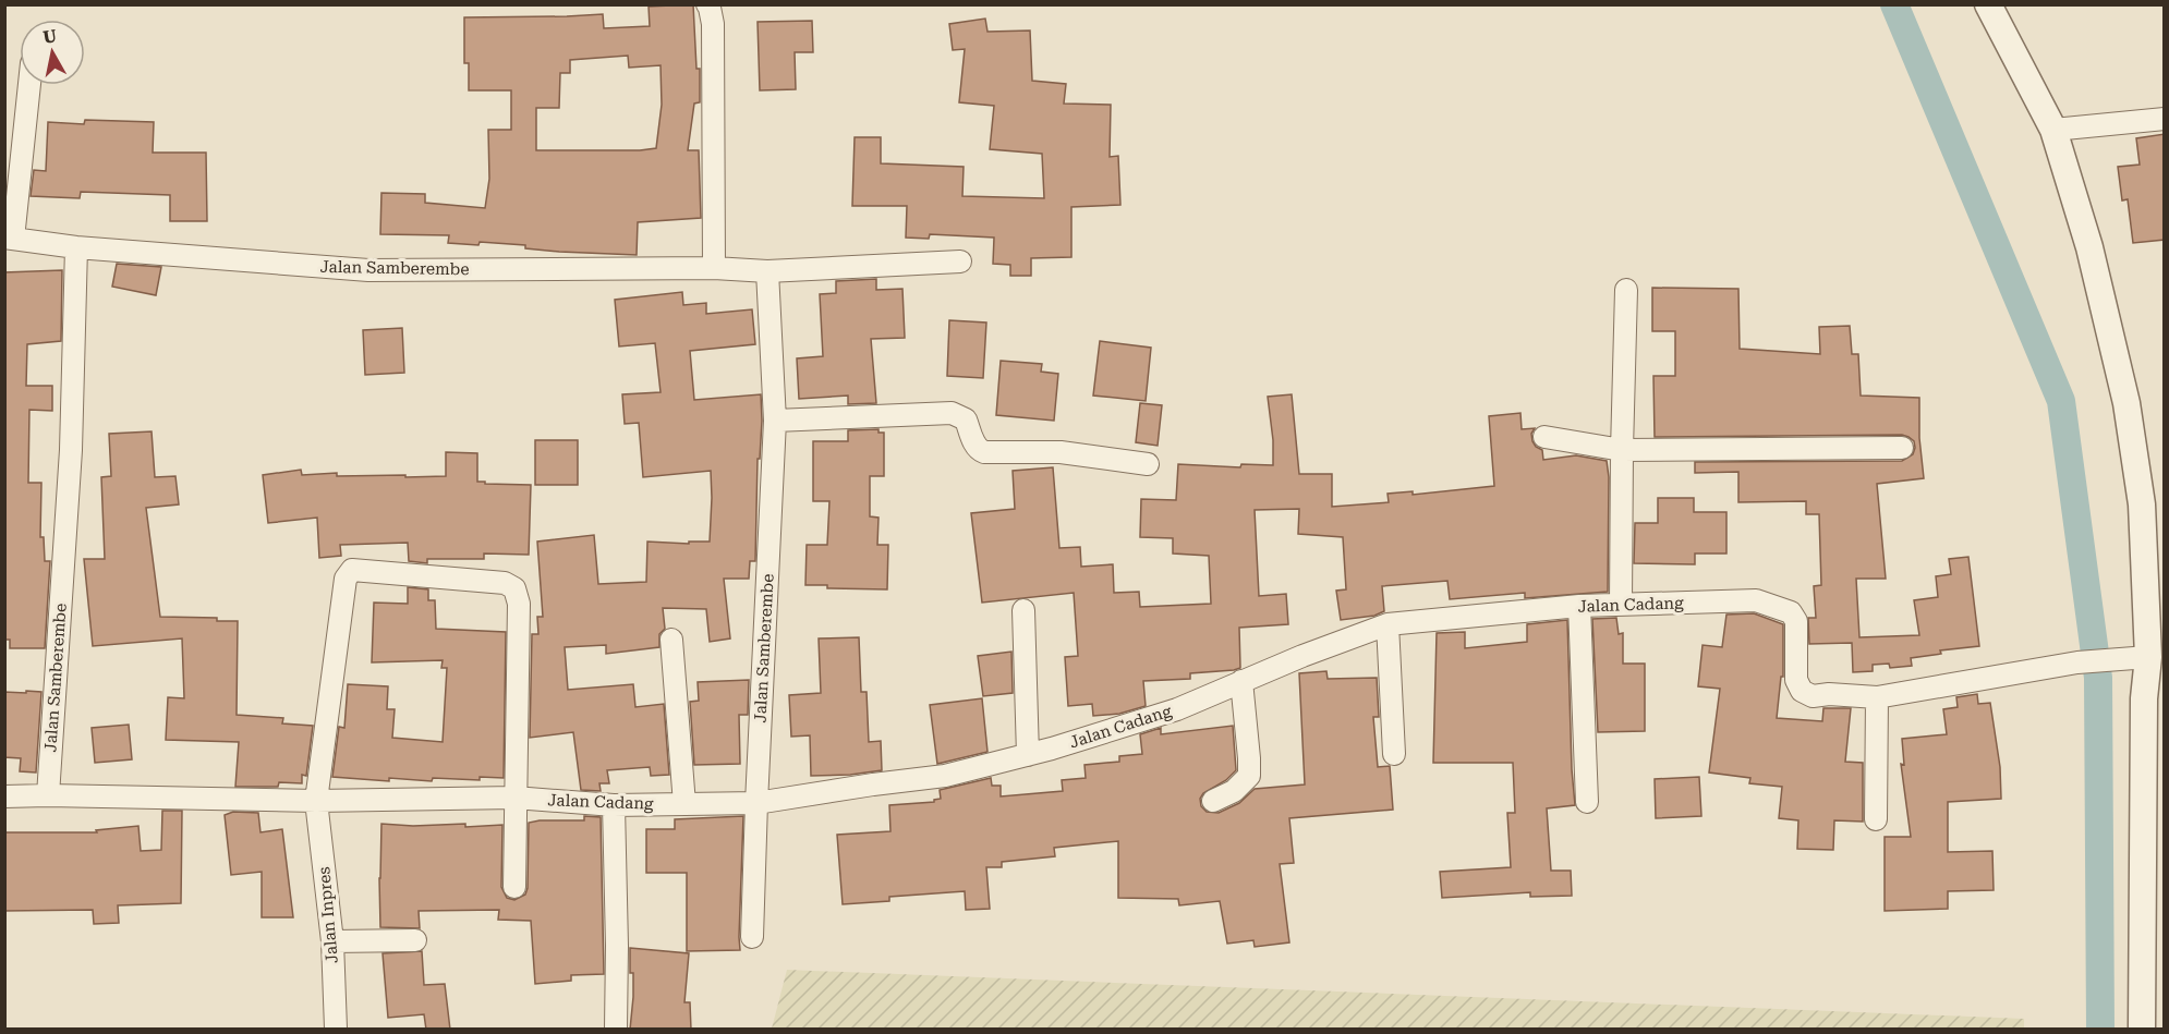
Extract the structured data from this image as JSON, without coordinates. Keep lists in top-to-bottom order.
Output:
{
  "streets": {
    "street": ["Jalan Samberembe", "Jalan Cadang", "Jalan Inpres"]
  },
  "crossings": [
    ["Jalan Samberembe", "Jalan Cadang"],
    ["Jalan Cadang", "Jalan Inpres"]
  ],
  "north": "top"
}
